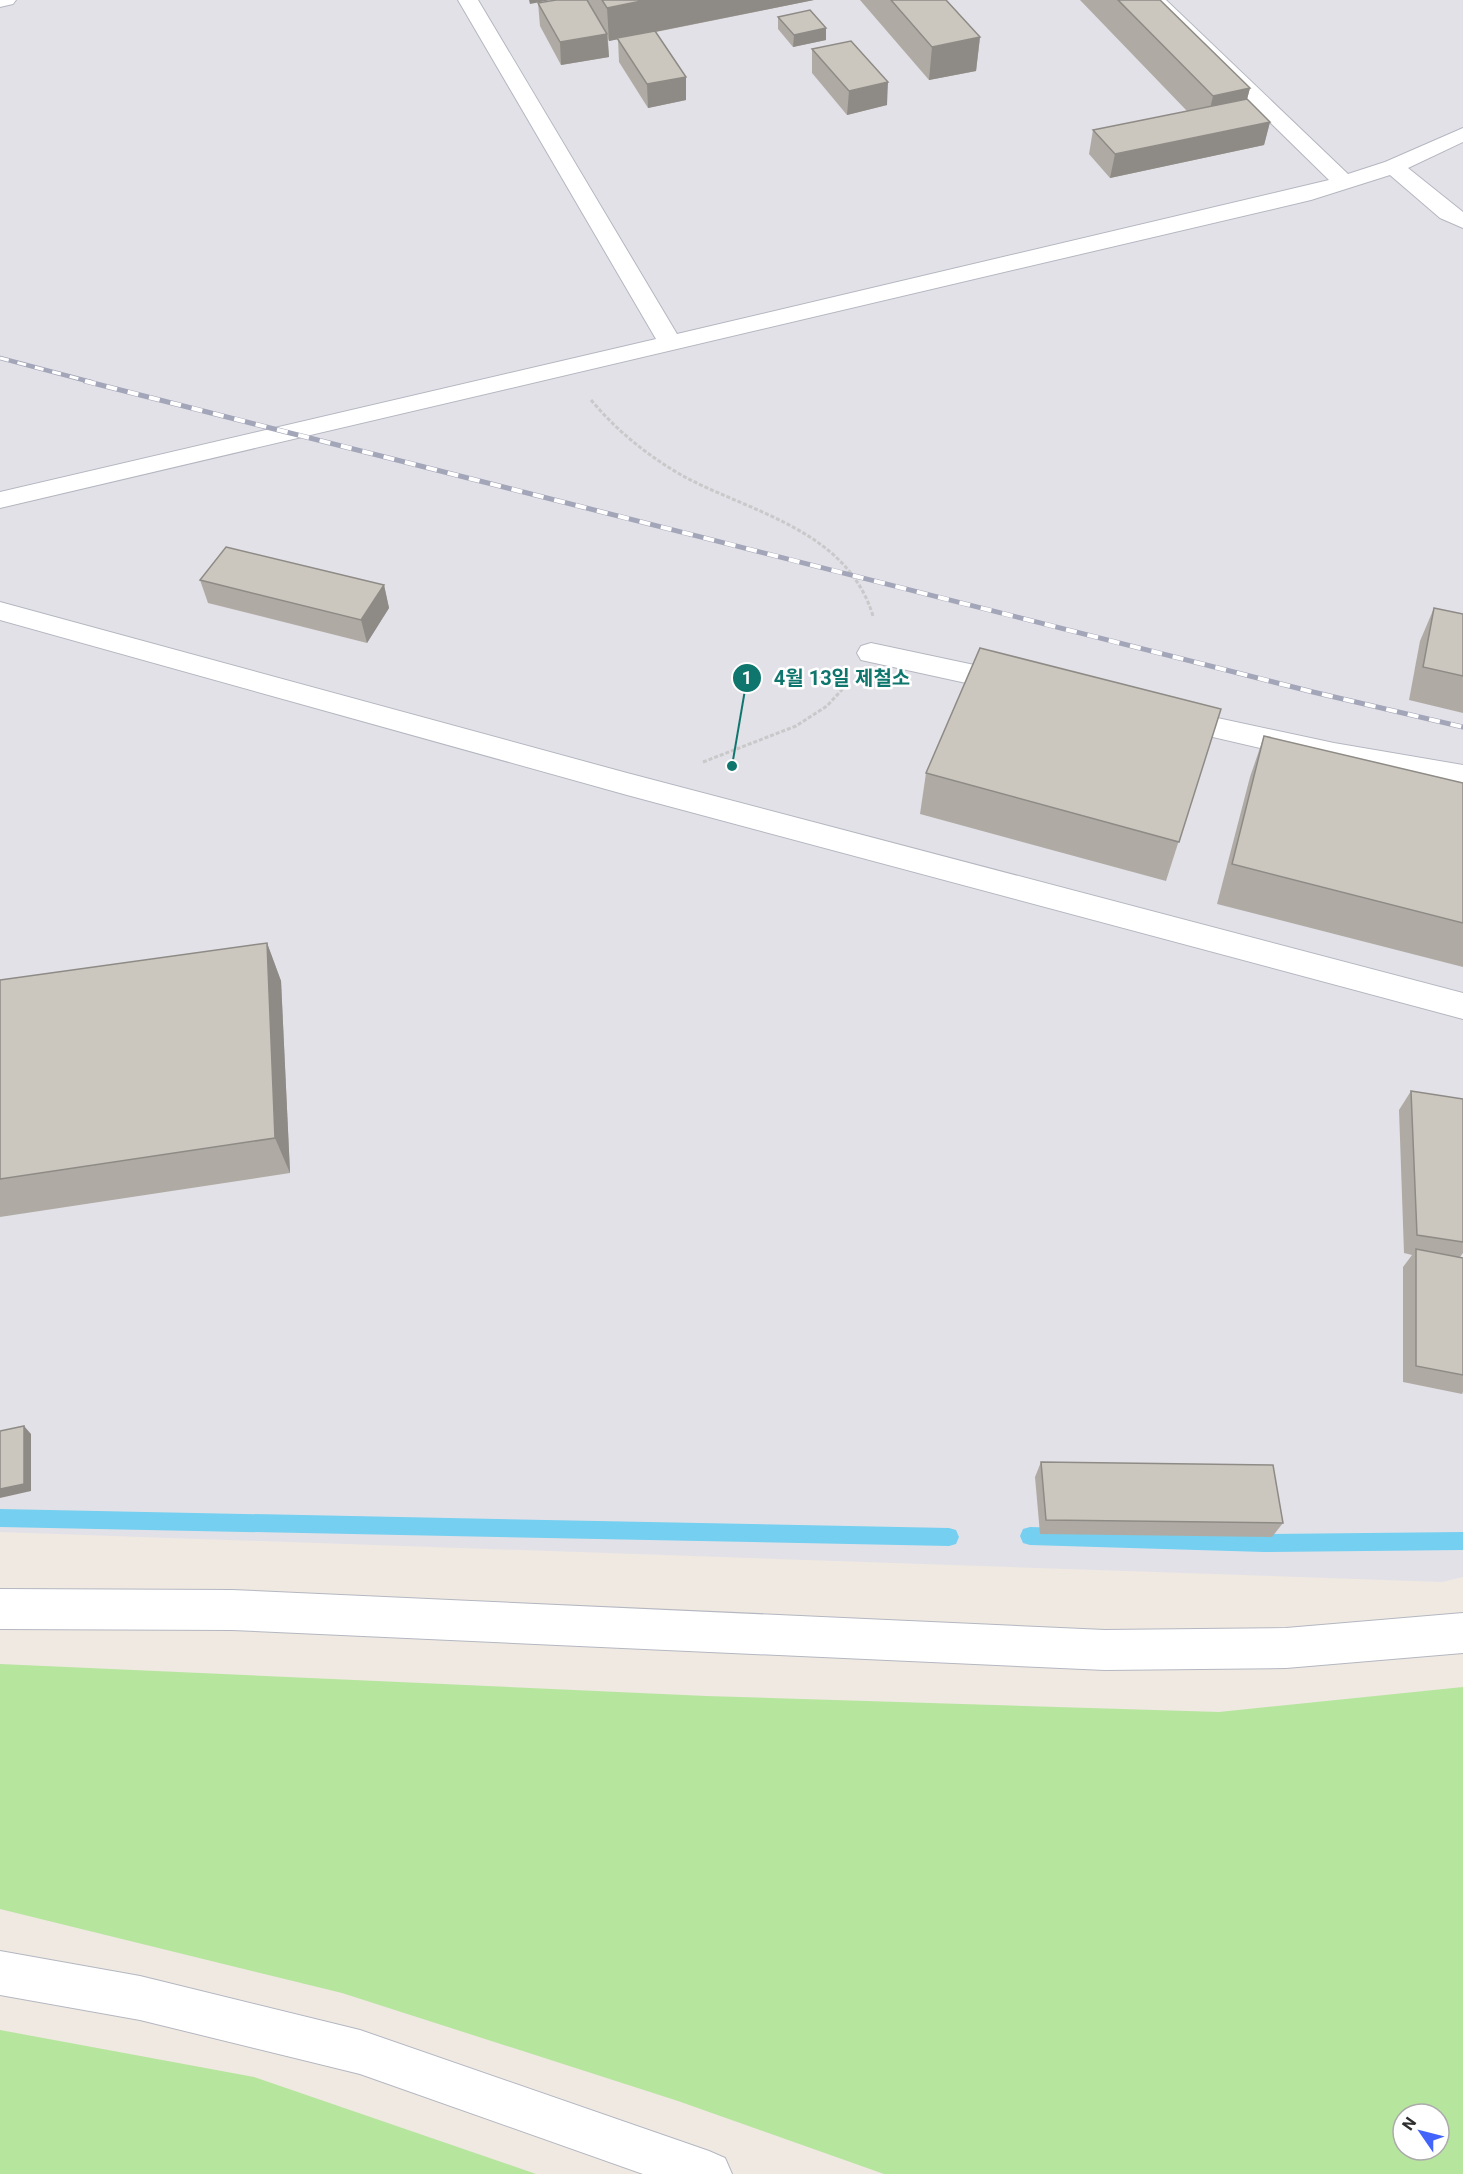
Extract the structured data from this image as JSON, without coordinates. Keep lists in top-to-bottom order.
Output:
{
  "places": ["4월 13일 제철소"],
  "north": "top left"
}
